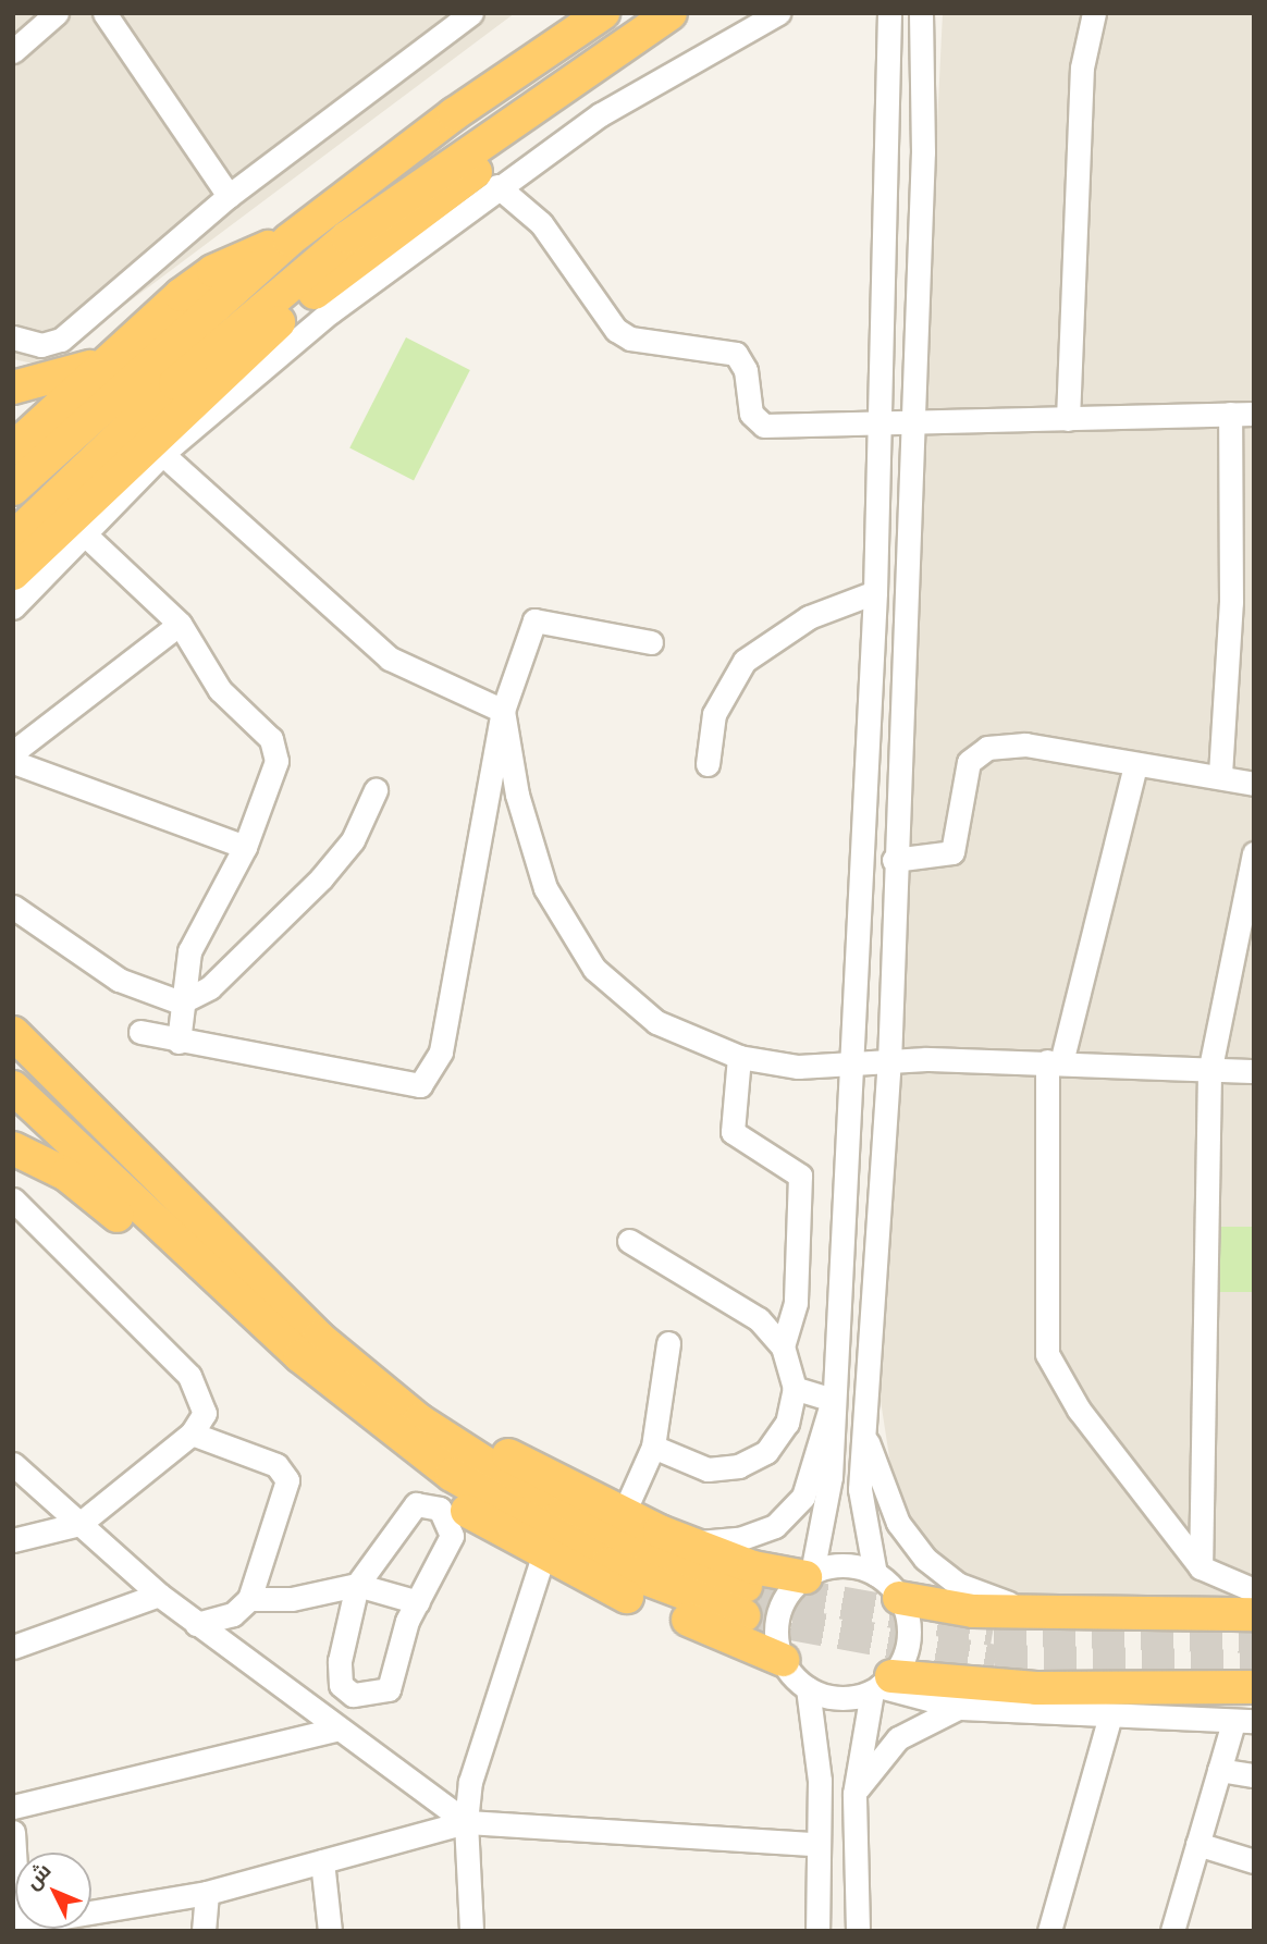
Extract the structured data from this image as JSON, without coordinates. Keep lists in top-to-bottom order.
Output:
{
  "north": "top left"
}
